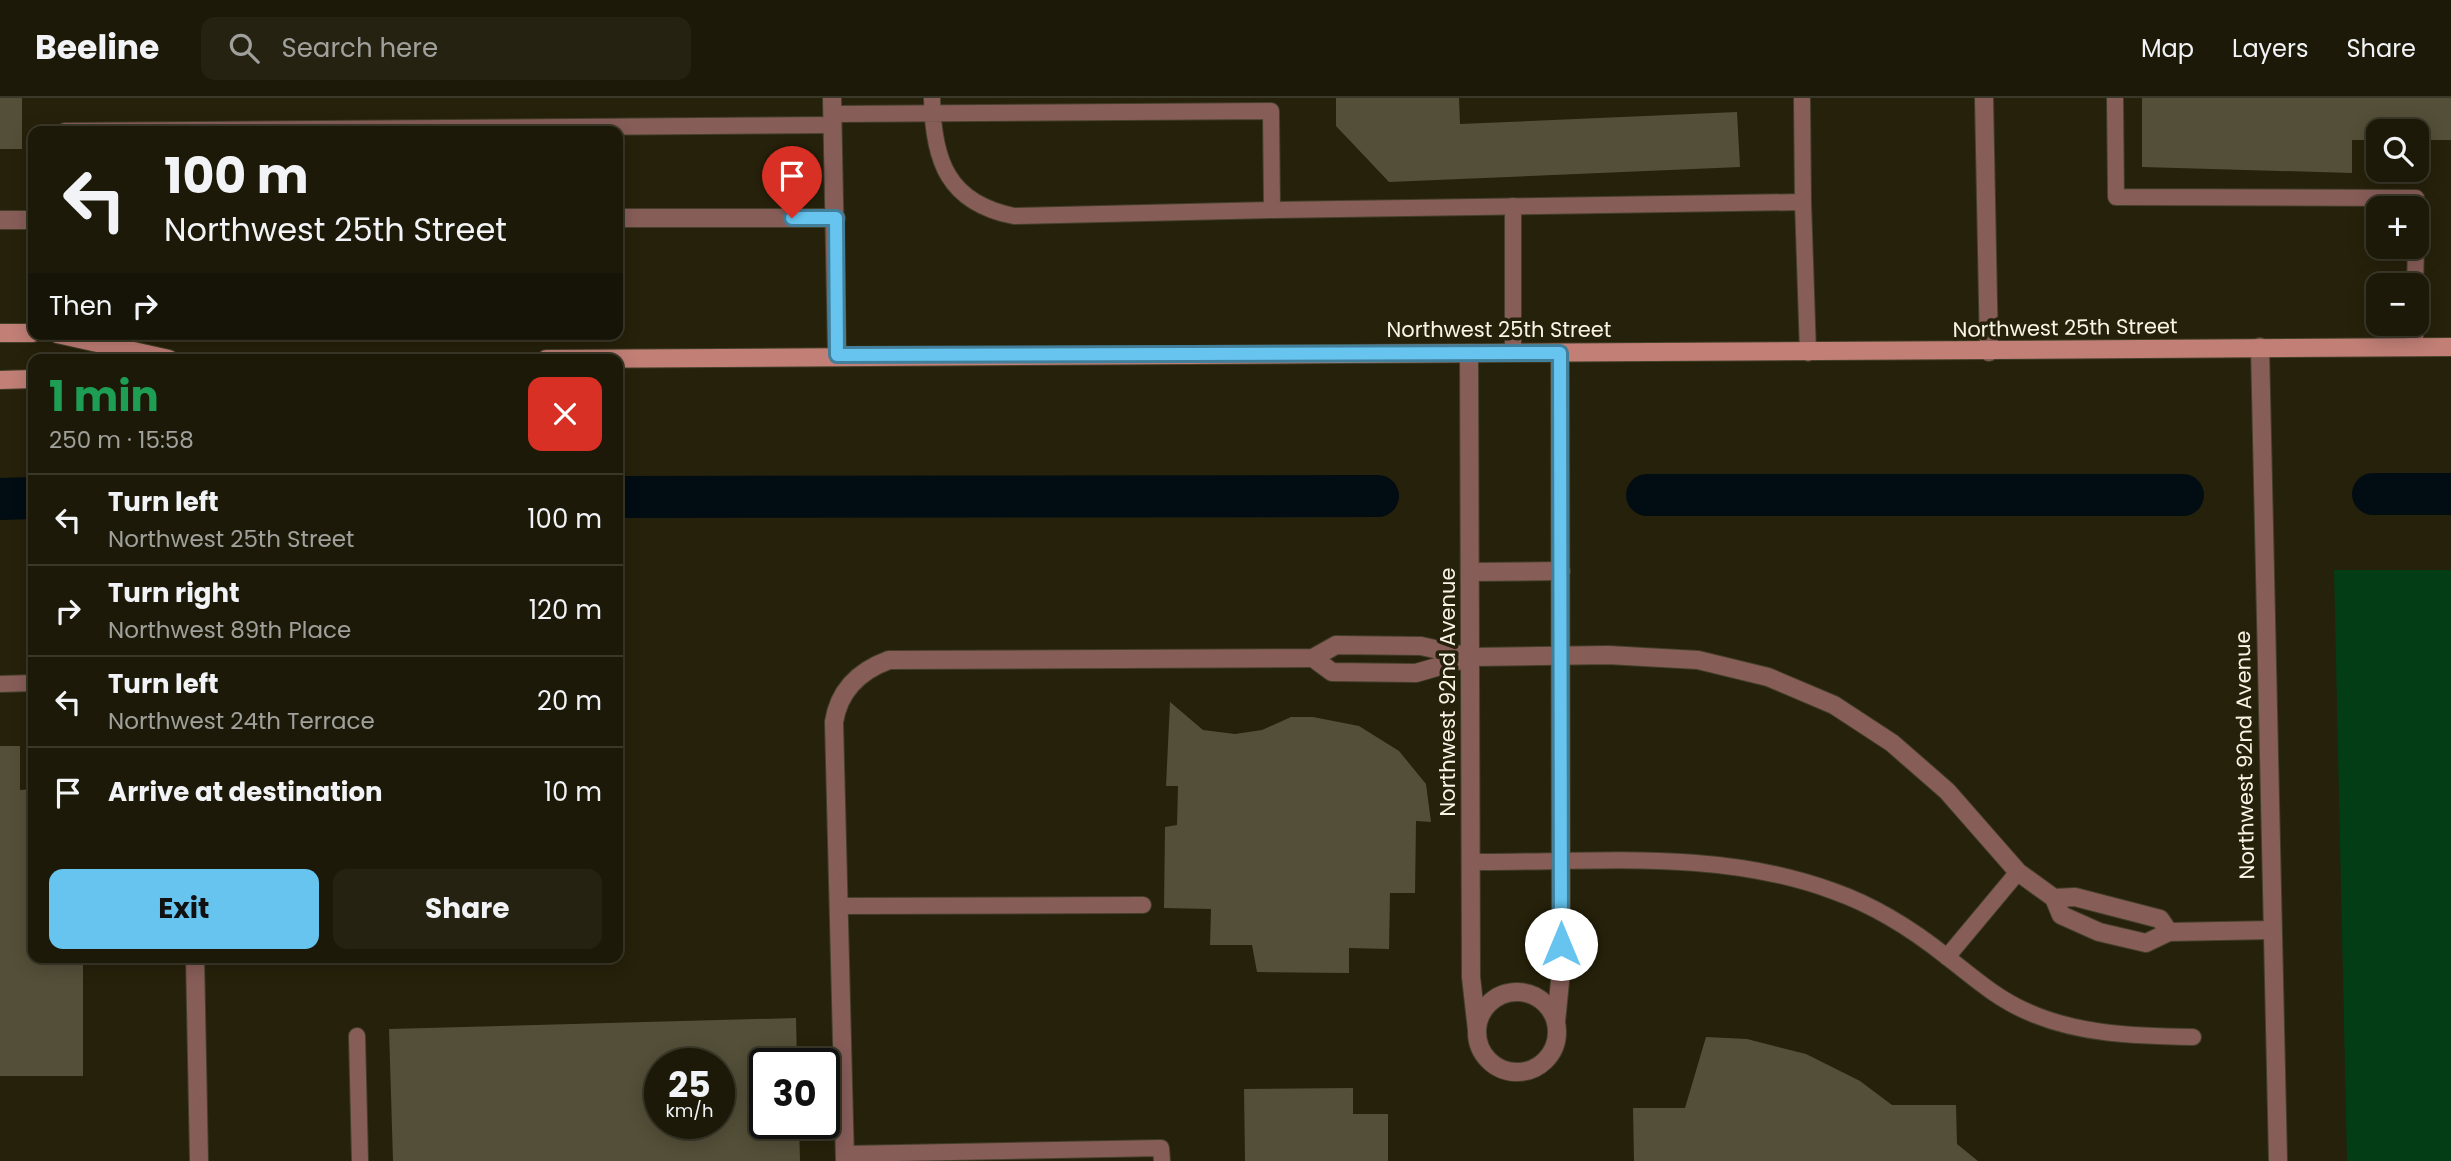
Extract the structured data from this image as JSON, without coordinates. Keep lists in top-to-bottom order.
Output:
{
  "streets": {
    "main road": ["Northwest 25th Street"],
    "street": ["Northwest 92nd Avenue"]
  },
  "crossings": [
    ["Northwest 25th Street", "Northwest 92nd Avenue"]
  ],
  "page": {
    "header": "Beeline",
    "search": "Search here",
    "nav": ["Map", "Layers", "Share"],
    "map_buttons": ["+", "−"],
    "turn": ["100 m", "Northwest 25th Street"],
    "then": "Then",
    "heading": ["1 min", "250 m · 15:58"],
    "list": [
      {
        "name": "Turn left",
        "note": "Northwest 25th Street",
        "value": "100 m"
      },
      {
        "name": "Turn right",
        "note": "Northwest 89th Place",
        "value": "120 m"
      },
      {
        "name": "Turn left",
        "note": "Northwest 24th Terrace",
        "value": "20 m"
      },
      {
        "name": "Arrive at destination",
        "value": "10 m"
      }
    ],
    "buttons": ["Exit", "Share"],
    "speed": "25 km/h",
    "limit": "30"
  }
}
